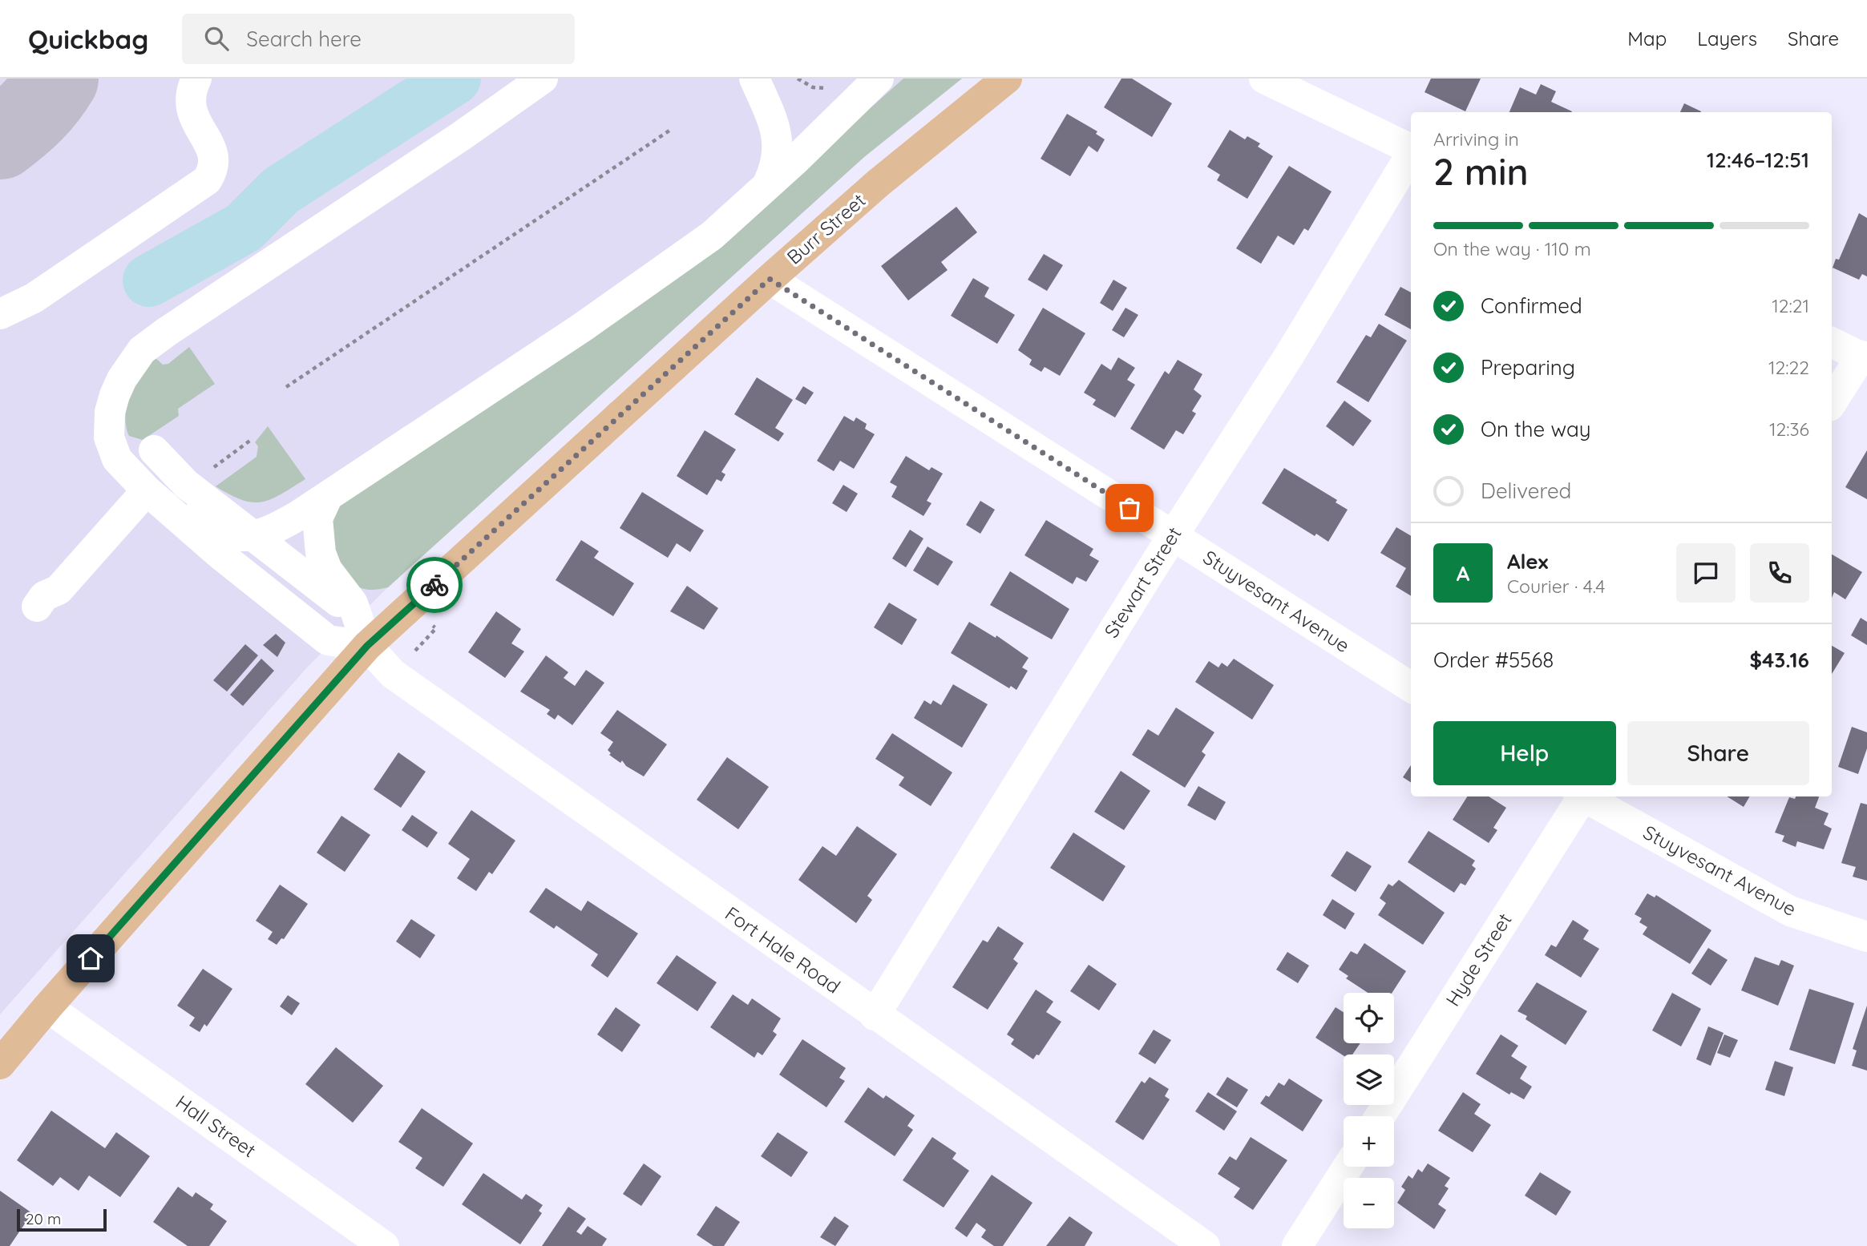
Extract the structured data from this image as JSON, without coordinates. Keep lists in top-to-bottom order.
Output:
{
  "streets": {
    "main road": ["Burr Street"],
    "street": [
      "Stewart Street",
      "Stuyvesant Avenue",
      "Fort Hale Road",
      "Hyde Street",
      "Hall Street"
    ]
  },
  "crossings": [
    ["Burr Street", "Stuyvesant Avenue"],
    ["Burr Street", "Fort Hale Road"],
    ["Burr Street", "Hall Street"],
    ["Stewart Street", "Stuyvesant Avenue"],
    ["Stewart Street", "Fort Hale Road"]
  ],
  "scale_bar": "20 m",
  "page": {
    "header": "Quickbag",
    "search": "Search here",
    "nav": ["Map", "Layers", "Share"],
    "heading": ["2 min", "Arriving in", "12:46–12:51"],
    "panel": [
      "Alex",
      "Courier · 4.4",
      "Order #5568",
      "$43.16"
    ],
    "bar": "On the way · 110 m",
    "list": [
      ["Confirmed", "12:21"],
      ["Preparing", "12:22"],
      ["On the way", "12:36"],
      "Delivered"
    ],
    "round": "A",
    "buttons": ["Help", "Share"],
    "map_buttons": ["+", "−"],
    "scale": "20 m"
  }
}
